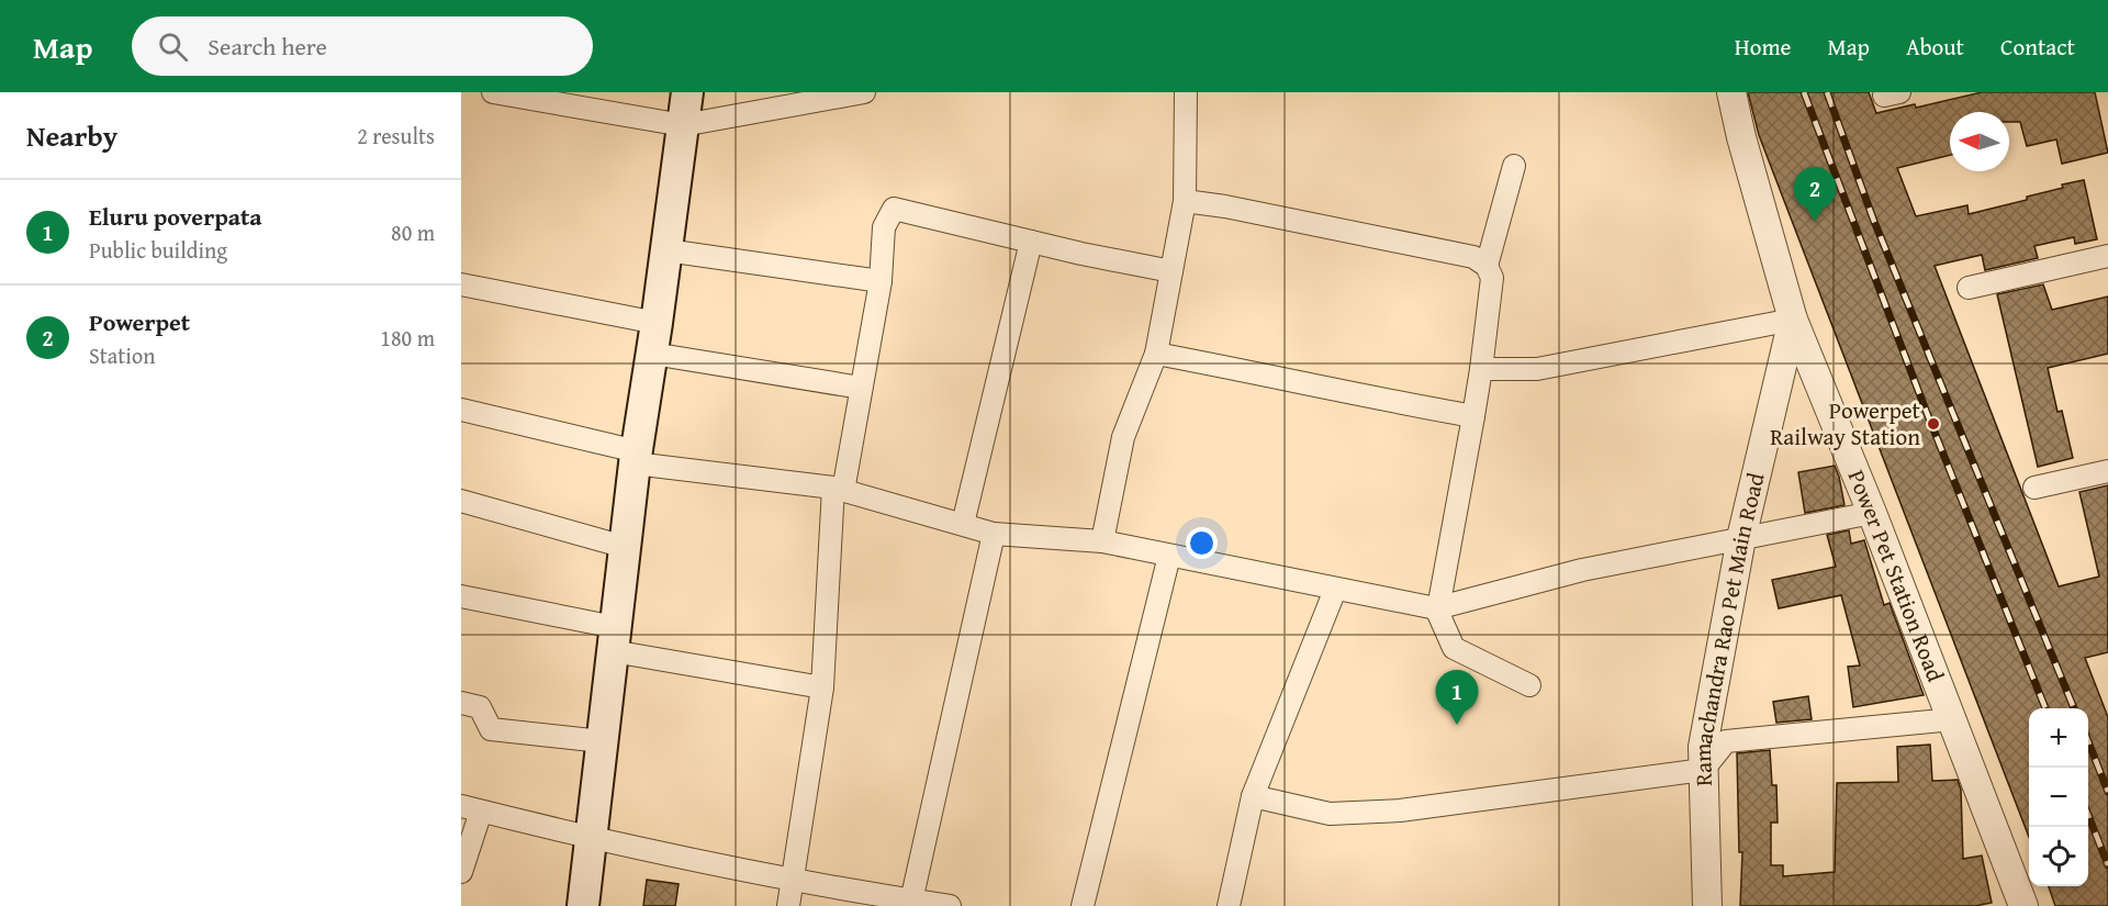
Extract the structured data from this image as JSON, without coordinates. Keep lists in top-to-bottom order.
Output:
{
  "streets": {
    "street": ["Power Pet Station Road", "Ramachandra Rao Pet Main Road"]
  },
  "crossings": [
    ["Power Pet Station Road", "Ramachandra Rao Pet Main Road"]
  ],
  "places": ["Powerpet Railway Station"],
  "north": "left",
  "page": {
    "header": "Map",
    "search": "Search here",
    "nav": [
      "Home",
      "Map",
      "About",
      "Contact"
    ],
    "heading": ["Nearby", "2 results"],
    "pins": ["2", "1"],
    "list": [
      {
        "mark": "1",
        "name": "Eluru poverpata",
        "note": "Public building",
        "value": "80 m"
      },
      {
        "mark": "2",
        "name": "Powerpet",
        "note": "Station",
        "value": "180 m"
      }
    ],
    "map_buttons": ["+", "−"]
  }
}
